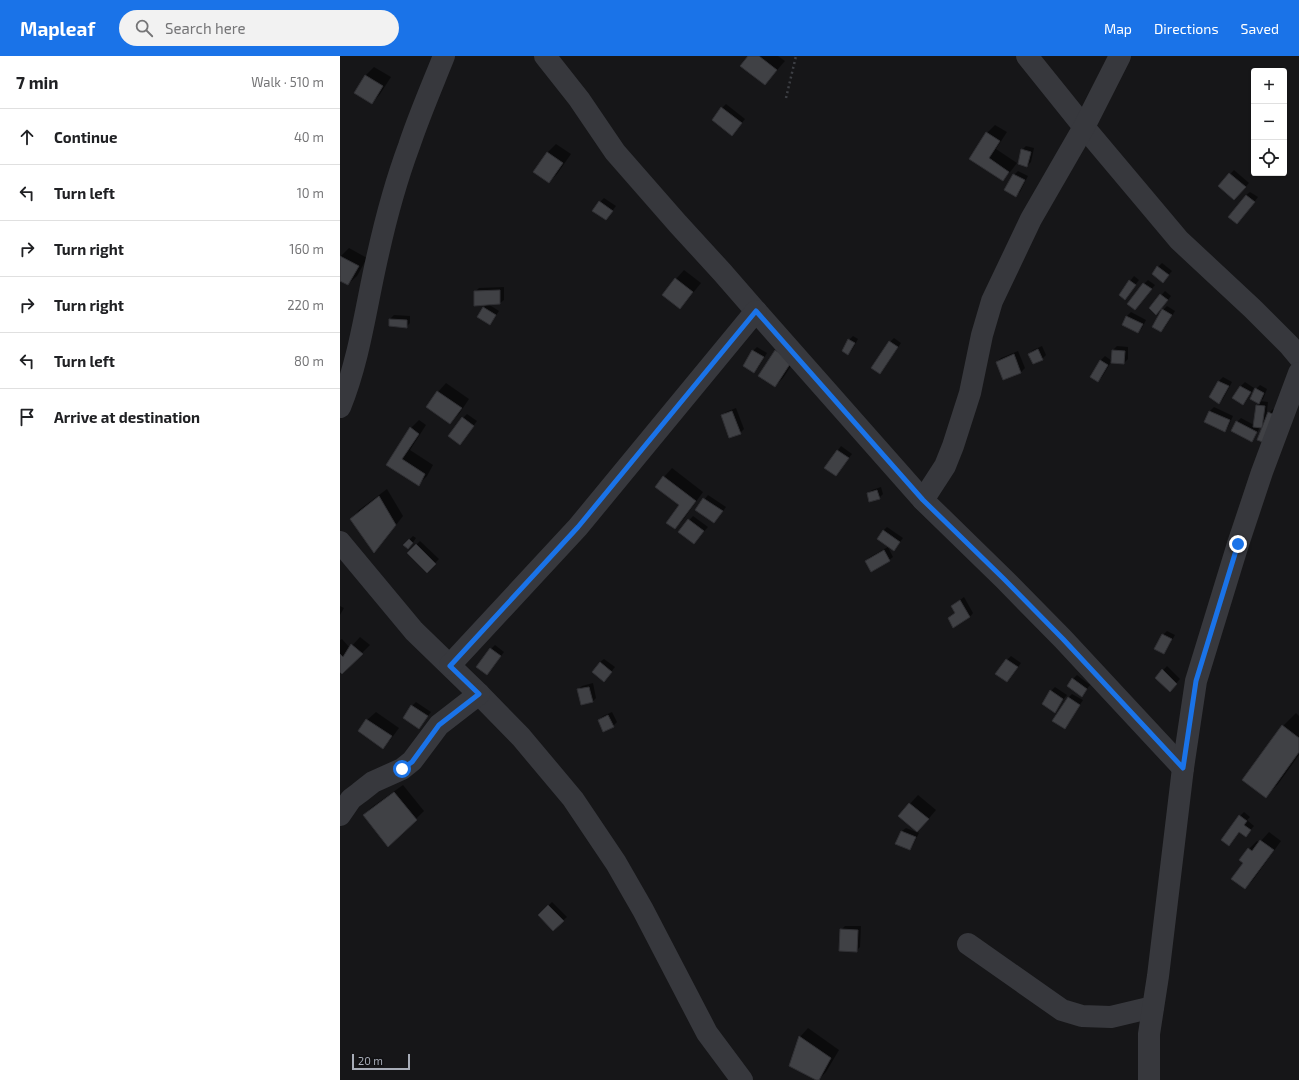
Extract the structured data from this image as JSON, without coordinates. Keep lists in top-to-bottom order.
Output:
{
  "scale_bar": "20 m",
  "page": {
    "header": "Mapleaf",
    "search": "Search here",
    "nav": ["Map", "Directions", "Saved"],
    "heading": ["7 min", "Walk · 510 m"],
    "map_buttons": ["+", "−"],
    "list": [
      ["Continue", "40 m"],
      ["Turn left", "10 m"],
      ["Turn right", "160 m"],
      ["Turn right", "220 m"],
      ["Turn left", "80 m"],
      "Arrive at destination"
    ],
    "scale": "20 m"
  }
}
